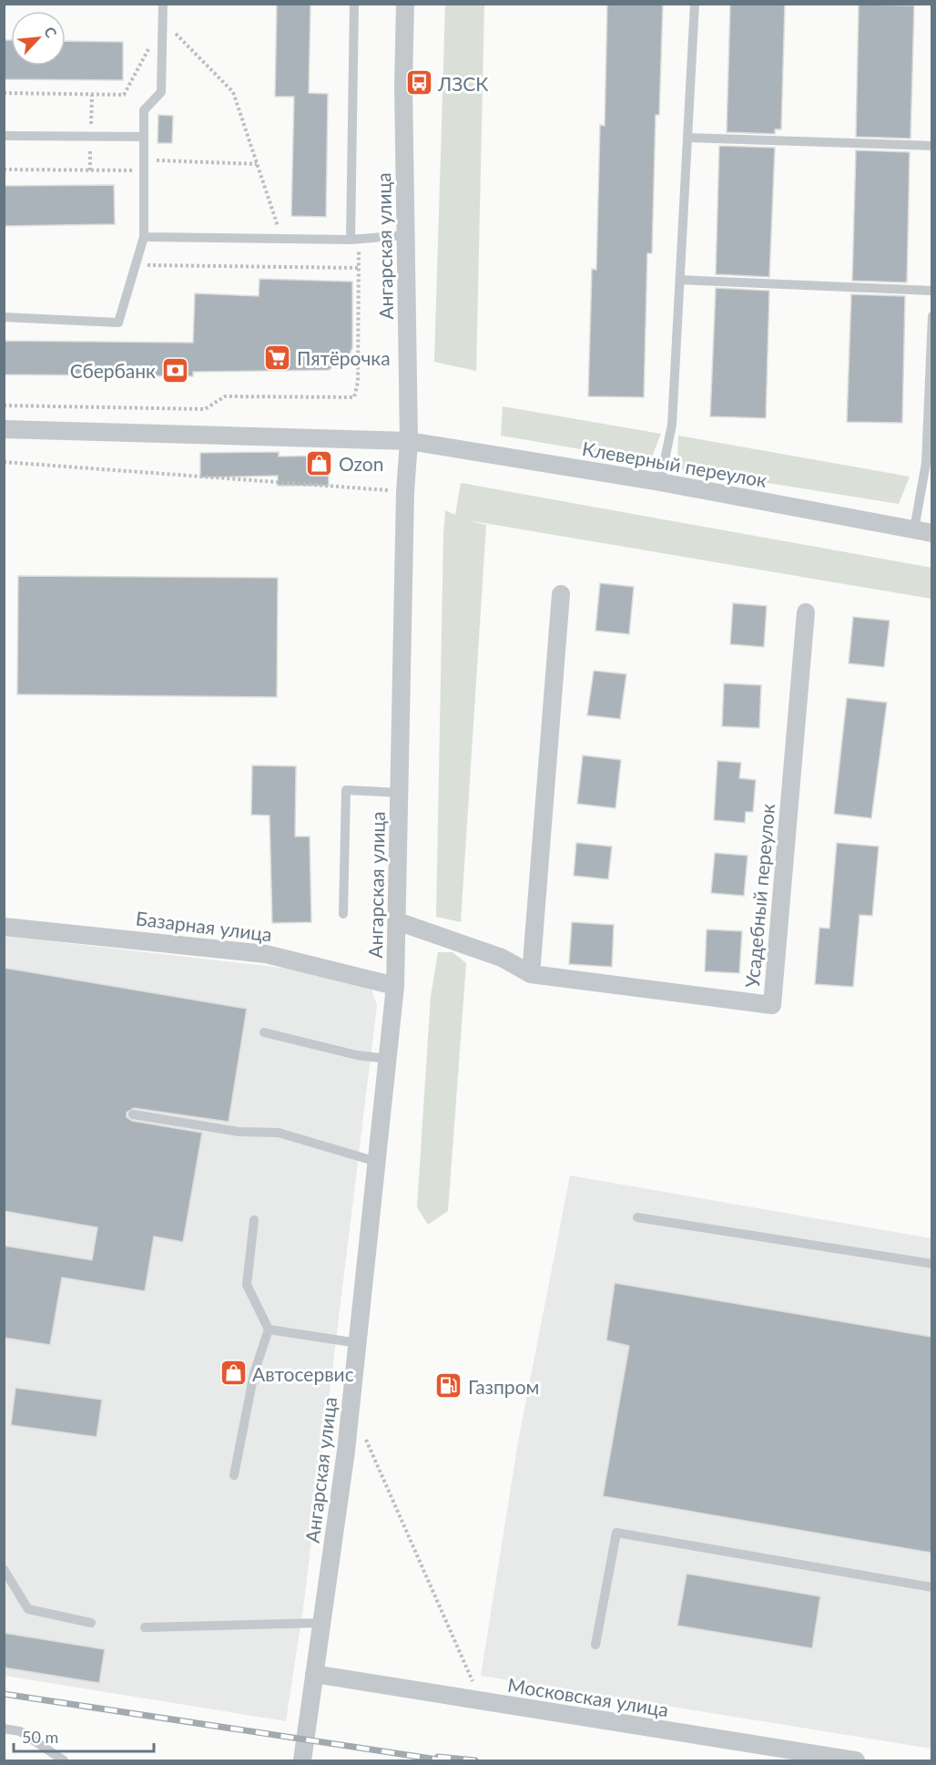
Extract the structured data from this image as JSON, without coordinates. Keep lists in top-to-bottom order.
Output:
{
  "streets": {
    "street": [
      "Ангарская улица",
      "Клеверный переулок",
      "Усадебный переулок",
      "Базарная улица",
      "Московская улица"
    ]
  },
  "crossings": [
    ["Ангарская улица", "Клеверный переулок"],
    ["Ангарская улица", "Усадебный переулок"],
    ["Ангарская улица", "Базарная улица"],
    ["Ангарская улица", "Московская улица"]
  ],
  "places": {
    "bus stop": ["ЛЗСК"],
    "supermarket": ["Пятёрочка"],
    "bank": ["Сбербанк"],
    "shop": ["Ozon", "Автосервис"],
    "fuel station": ["Газпром"]
  },
  "scale_bar": "50 m",
  "north": "top right"
}
